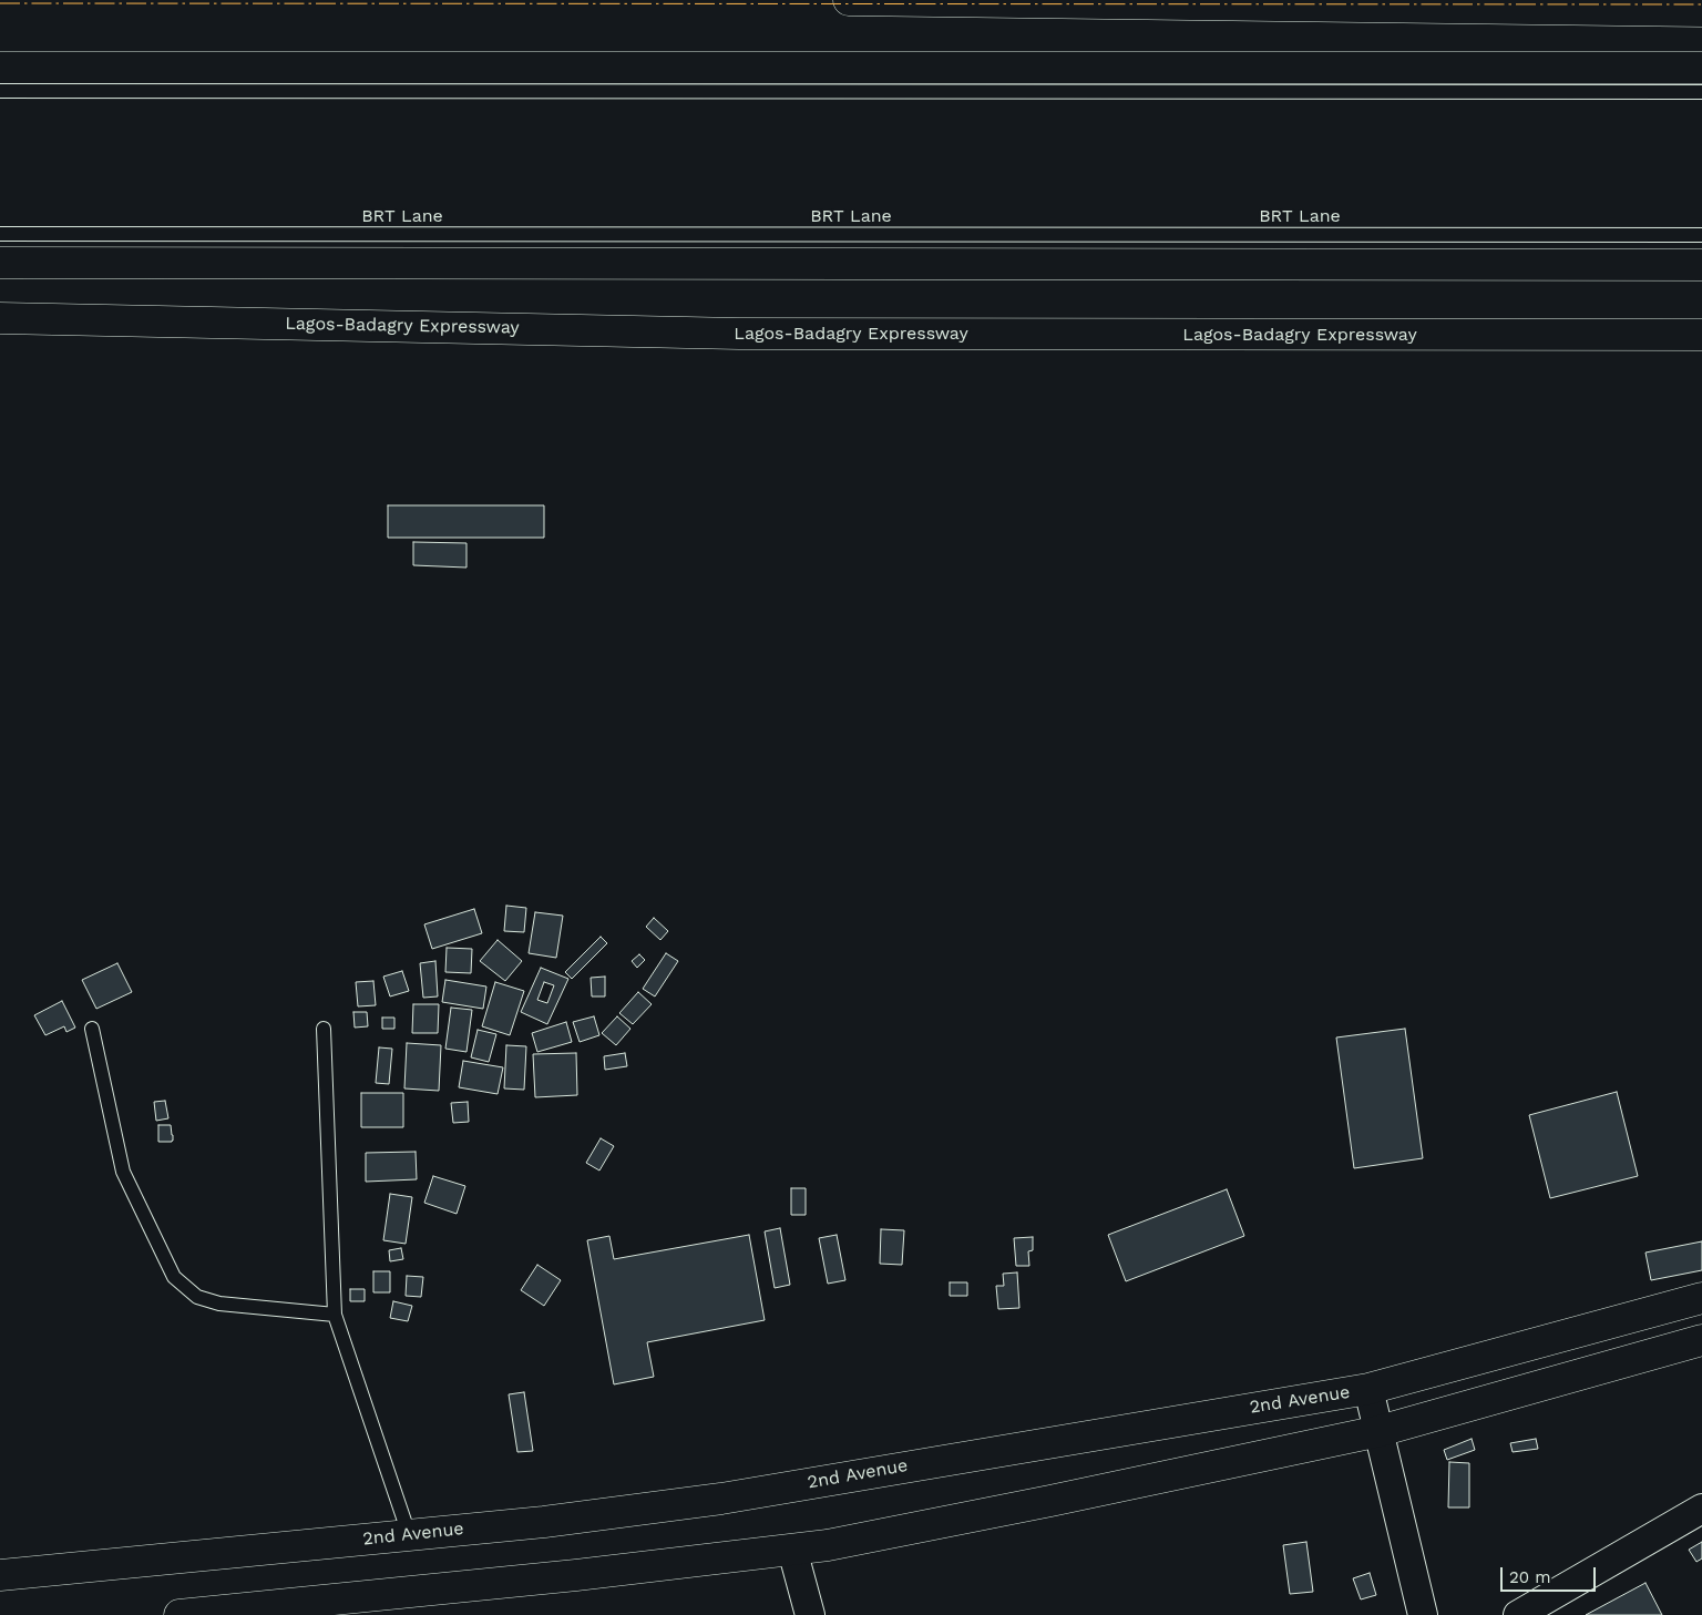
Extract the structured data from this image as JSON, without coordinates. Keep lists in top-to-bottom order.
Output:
{
  "streets": {
    "main road": ["Lagos-Badagry Expressway", "2nd Avenue"],
    "lane": ["BRT Lane"]
  },
  "scale_bar": "20 m"
}
